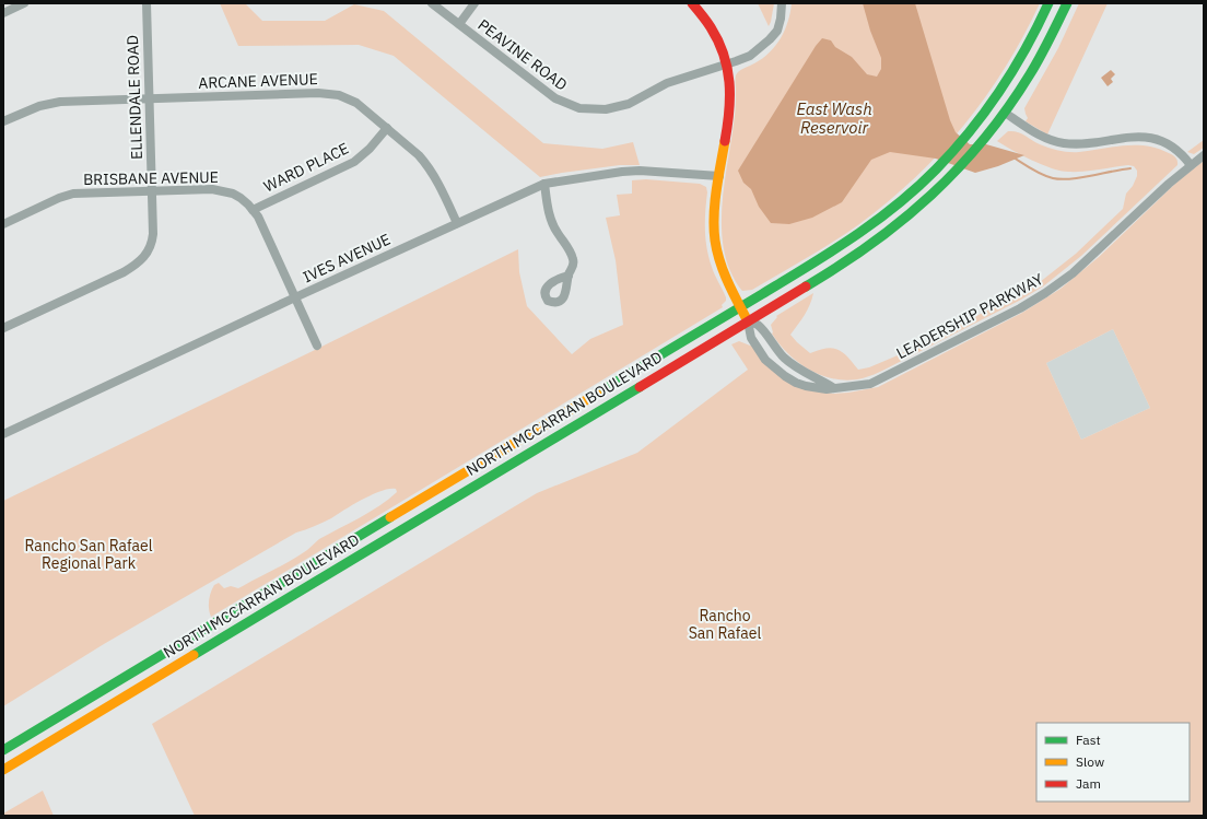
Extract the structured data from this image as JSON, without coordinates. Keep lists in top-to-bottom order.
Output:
{
  "streets": {
    "main road": ["NORTH MCCARRAN BOULEVARD"],
    "street": [
      "PEAVINE ROAD",
      "ARCANE AVENUE",
      "ELLENDALE ROAD",
      "WARD PLACE",
      "BRISBANE AVENUE",
      "IVES AVENUE",
      "LEADERSHIP PARKWAY"
    ]
  },
  "crossings": [
    ["ARCANE AVENUE", "ELLENDALE ROAD"],
    ["ARCANE AVENUE", "WARD PLACE"],
    ["ARCANE AVENUE", "IVES AVENUE"],
    ["ELLENDALE ROAD", "BRISBANE AVENUE"],
    ["WARD PLACE", "BRISBANE AVENUE"],
    ["BRISBANE AVENUE", "IVES AVENUE"],
    ["LEADERSHIP PARKWAY", "NORTH MCCARRAN BOULEVARD"]
  ],
  "water": ["East Wash Reservoir"],
  "parks": ["Rancho San Rafael Regional Park", "Rancho San Rafael"],
  "legend": ["Fast", "Slow", "Jam"]
}
